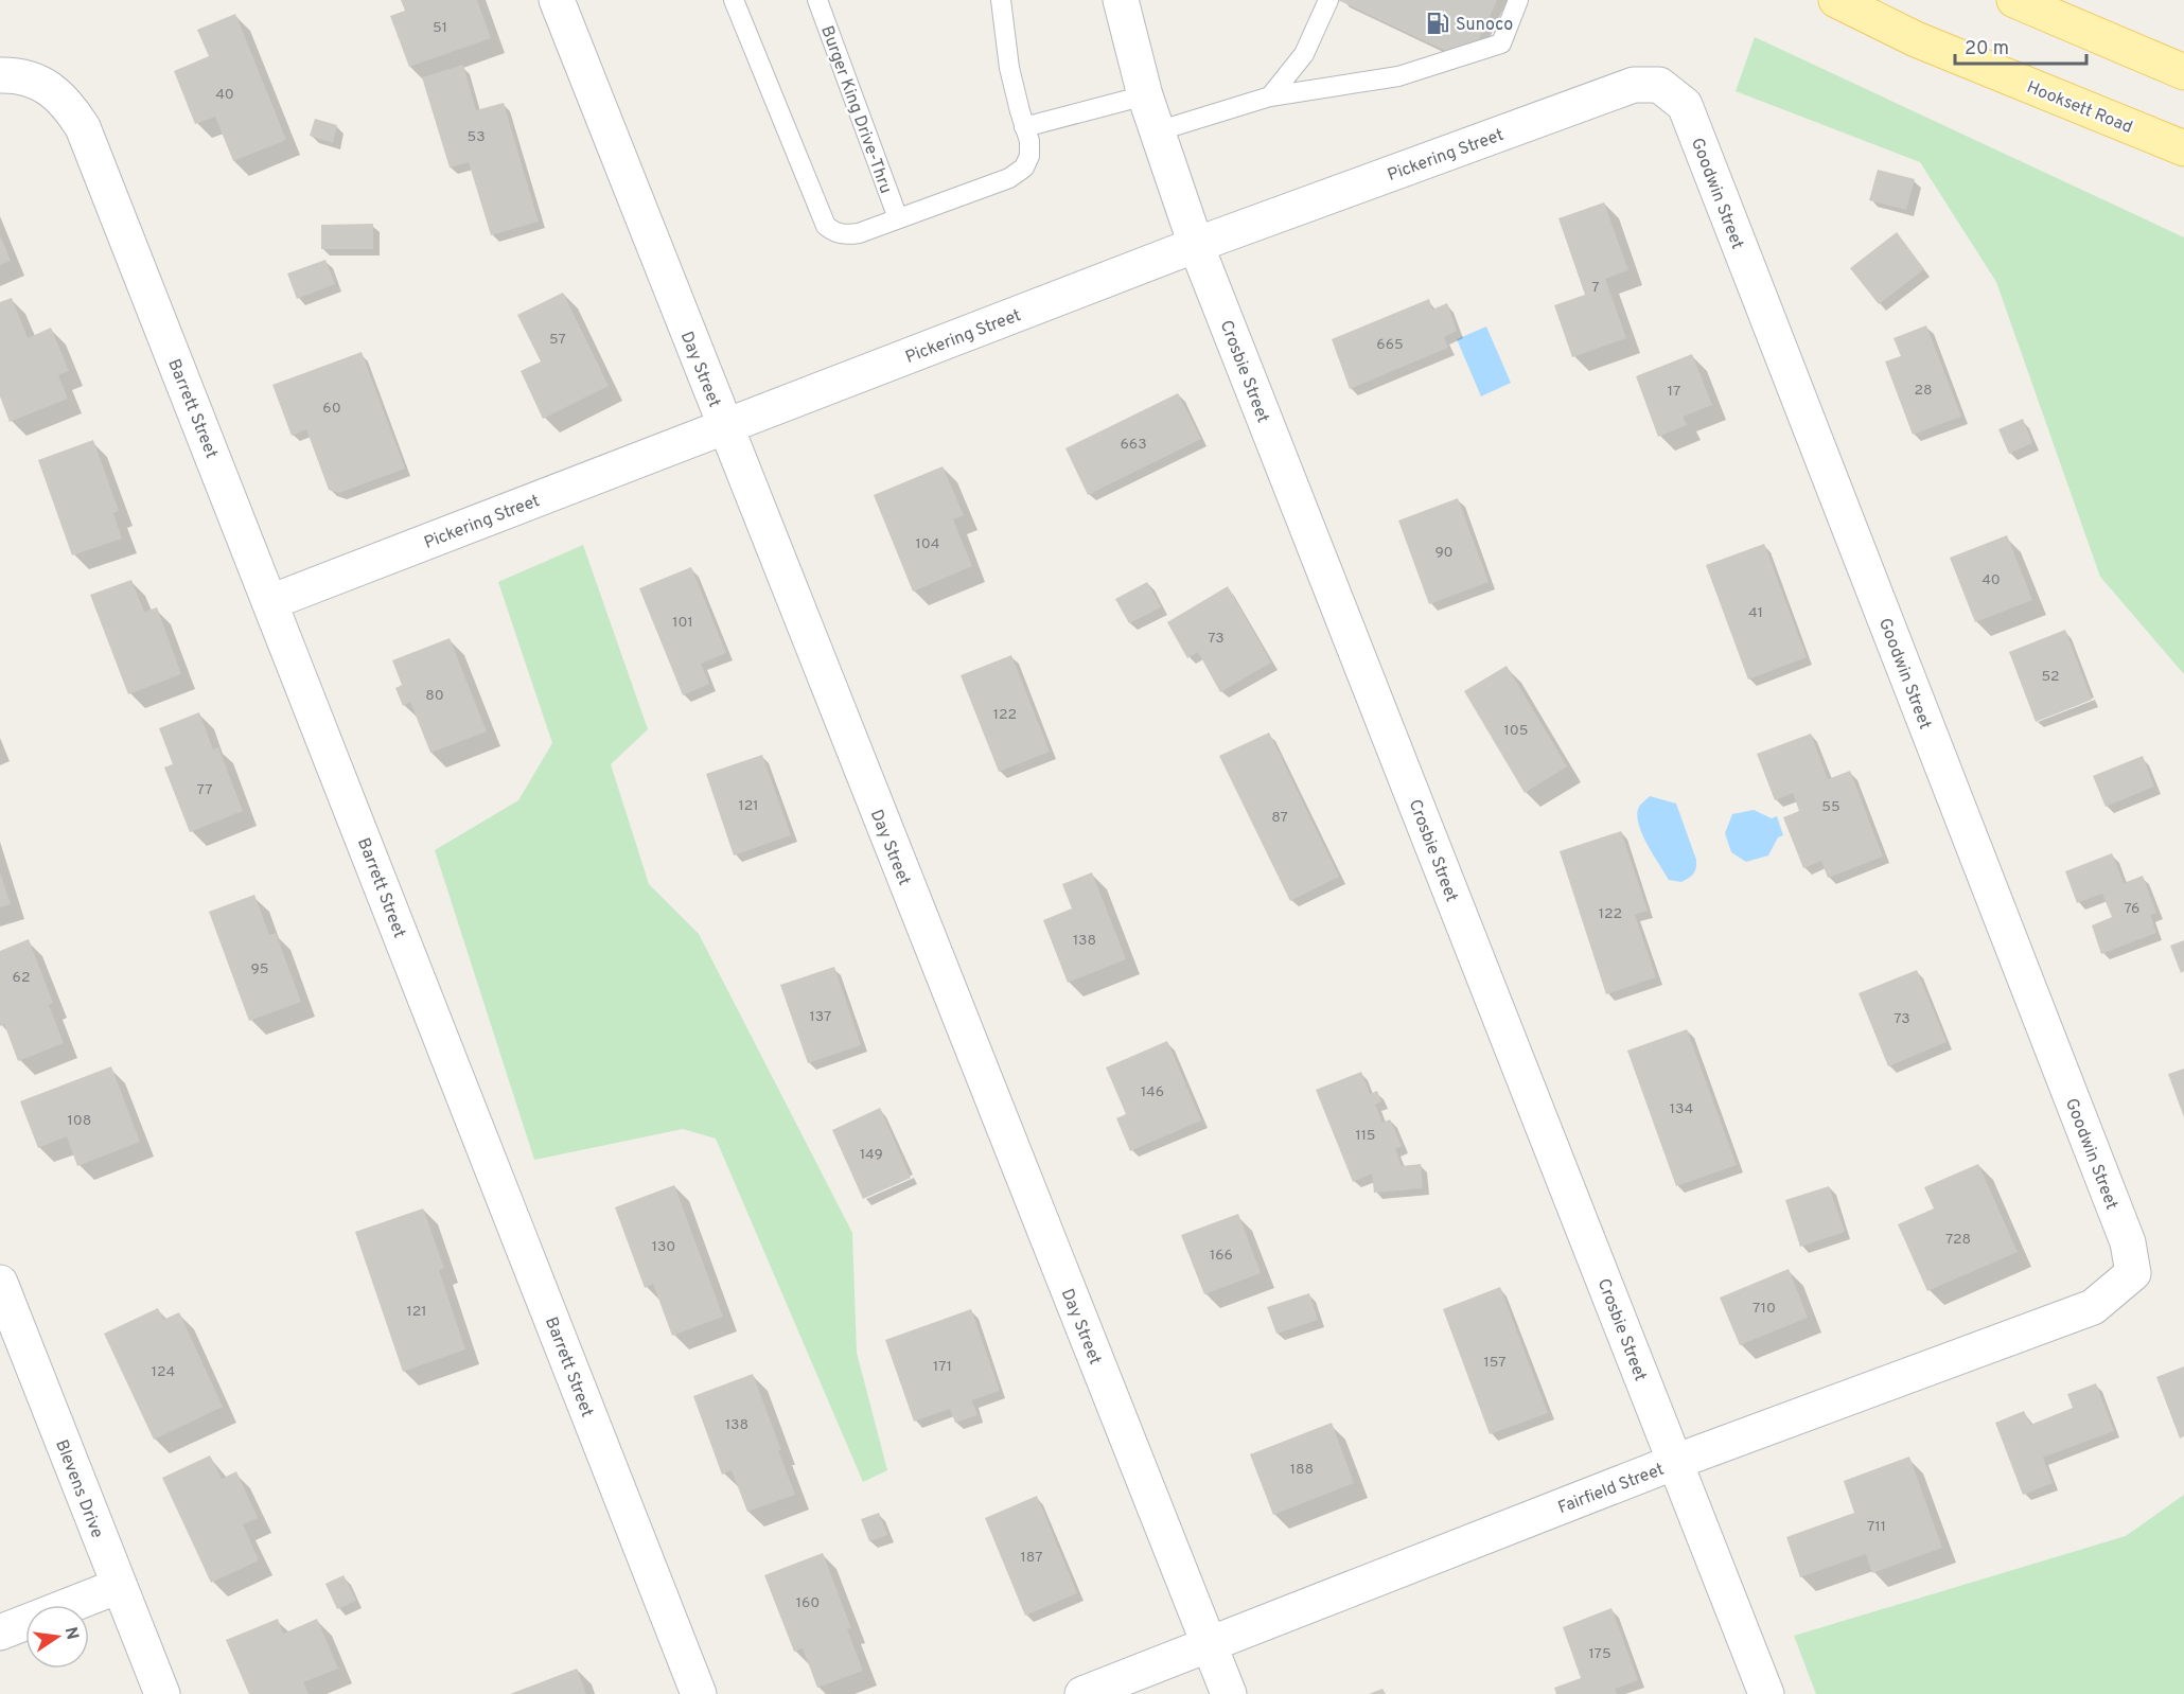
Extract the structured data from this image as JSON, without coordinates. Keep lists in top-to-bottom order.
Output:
{
  "streets": {
    "main road": ["Hooksett Road"],
    "street": [
      "Pickering Street",
      "Goodwin Street",
      "Day Street",
      "Crosbie Street",
      "Barrett Street",
      "Fairfield Street",
      "Blevens Drive"
    ],
    "lane": ["Burger King Drive-Thru"]
  },
  "crossings": [
    ["Pickering Street", "Goodwin Street"],
    ["Pickering Street", "Day Street"],
    ["Pickering Street", "Crosbie Street"],
    ["Pickering Street", "Barrett Street"],
    ["Goodwin Street", "Fairfield Street"],
    ["Day Street", "Fairfield Street"],
    ["Crosbie Street", "Fairfield Street"]
  ],
  "places": {
    "fuel station": ["Sunoco"]
  },
  "house_numbers": [
    "51",
    "40",
    "53",
    "7",
    "57",
    "665",
    "28",
    "17",
    "60",
    "663",
    "104",
    "90",
    "40",
    "41",
    "101",
    "73",
    "52",
    "80",
    "122",
    "105",
    "77",
    "121",
    "55",
    "87",
    "76",
    "122",
    "138",
    "95",
    "62",
    "137",
    "73",
    "146",
    "134",
    "108",
    "115",
    "149",
    "728",
    "130",
    "166",
    "710",
    "121",
    "157",
    "171",
    "124",
    "138",
    "188",
    "711",
    "187",
    "160",
    "175"
  ],
  "scale_bar": "20 m",
  "north": "right"
}
